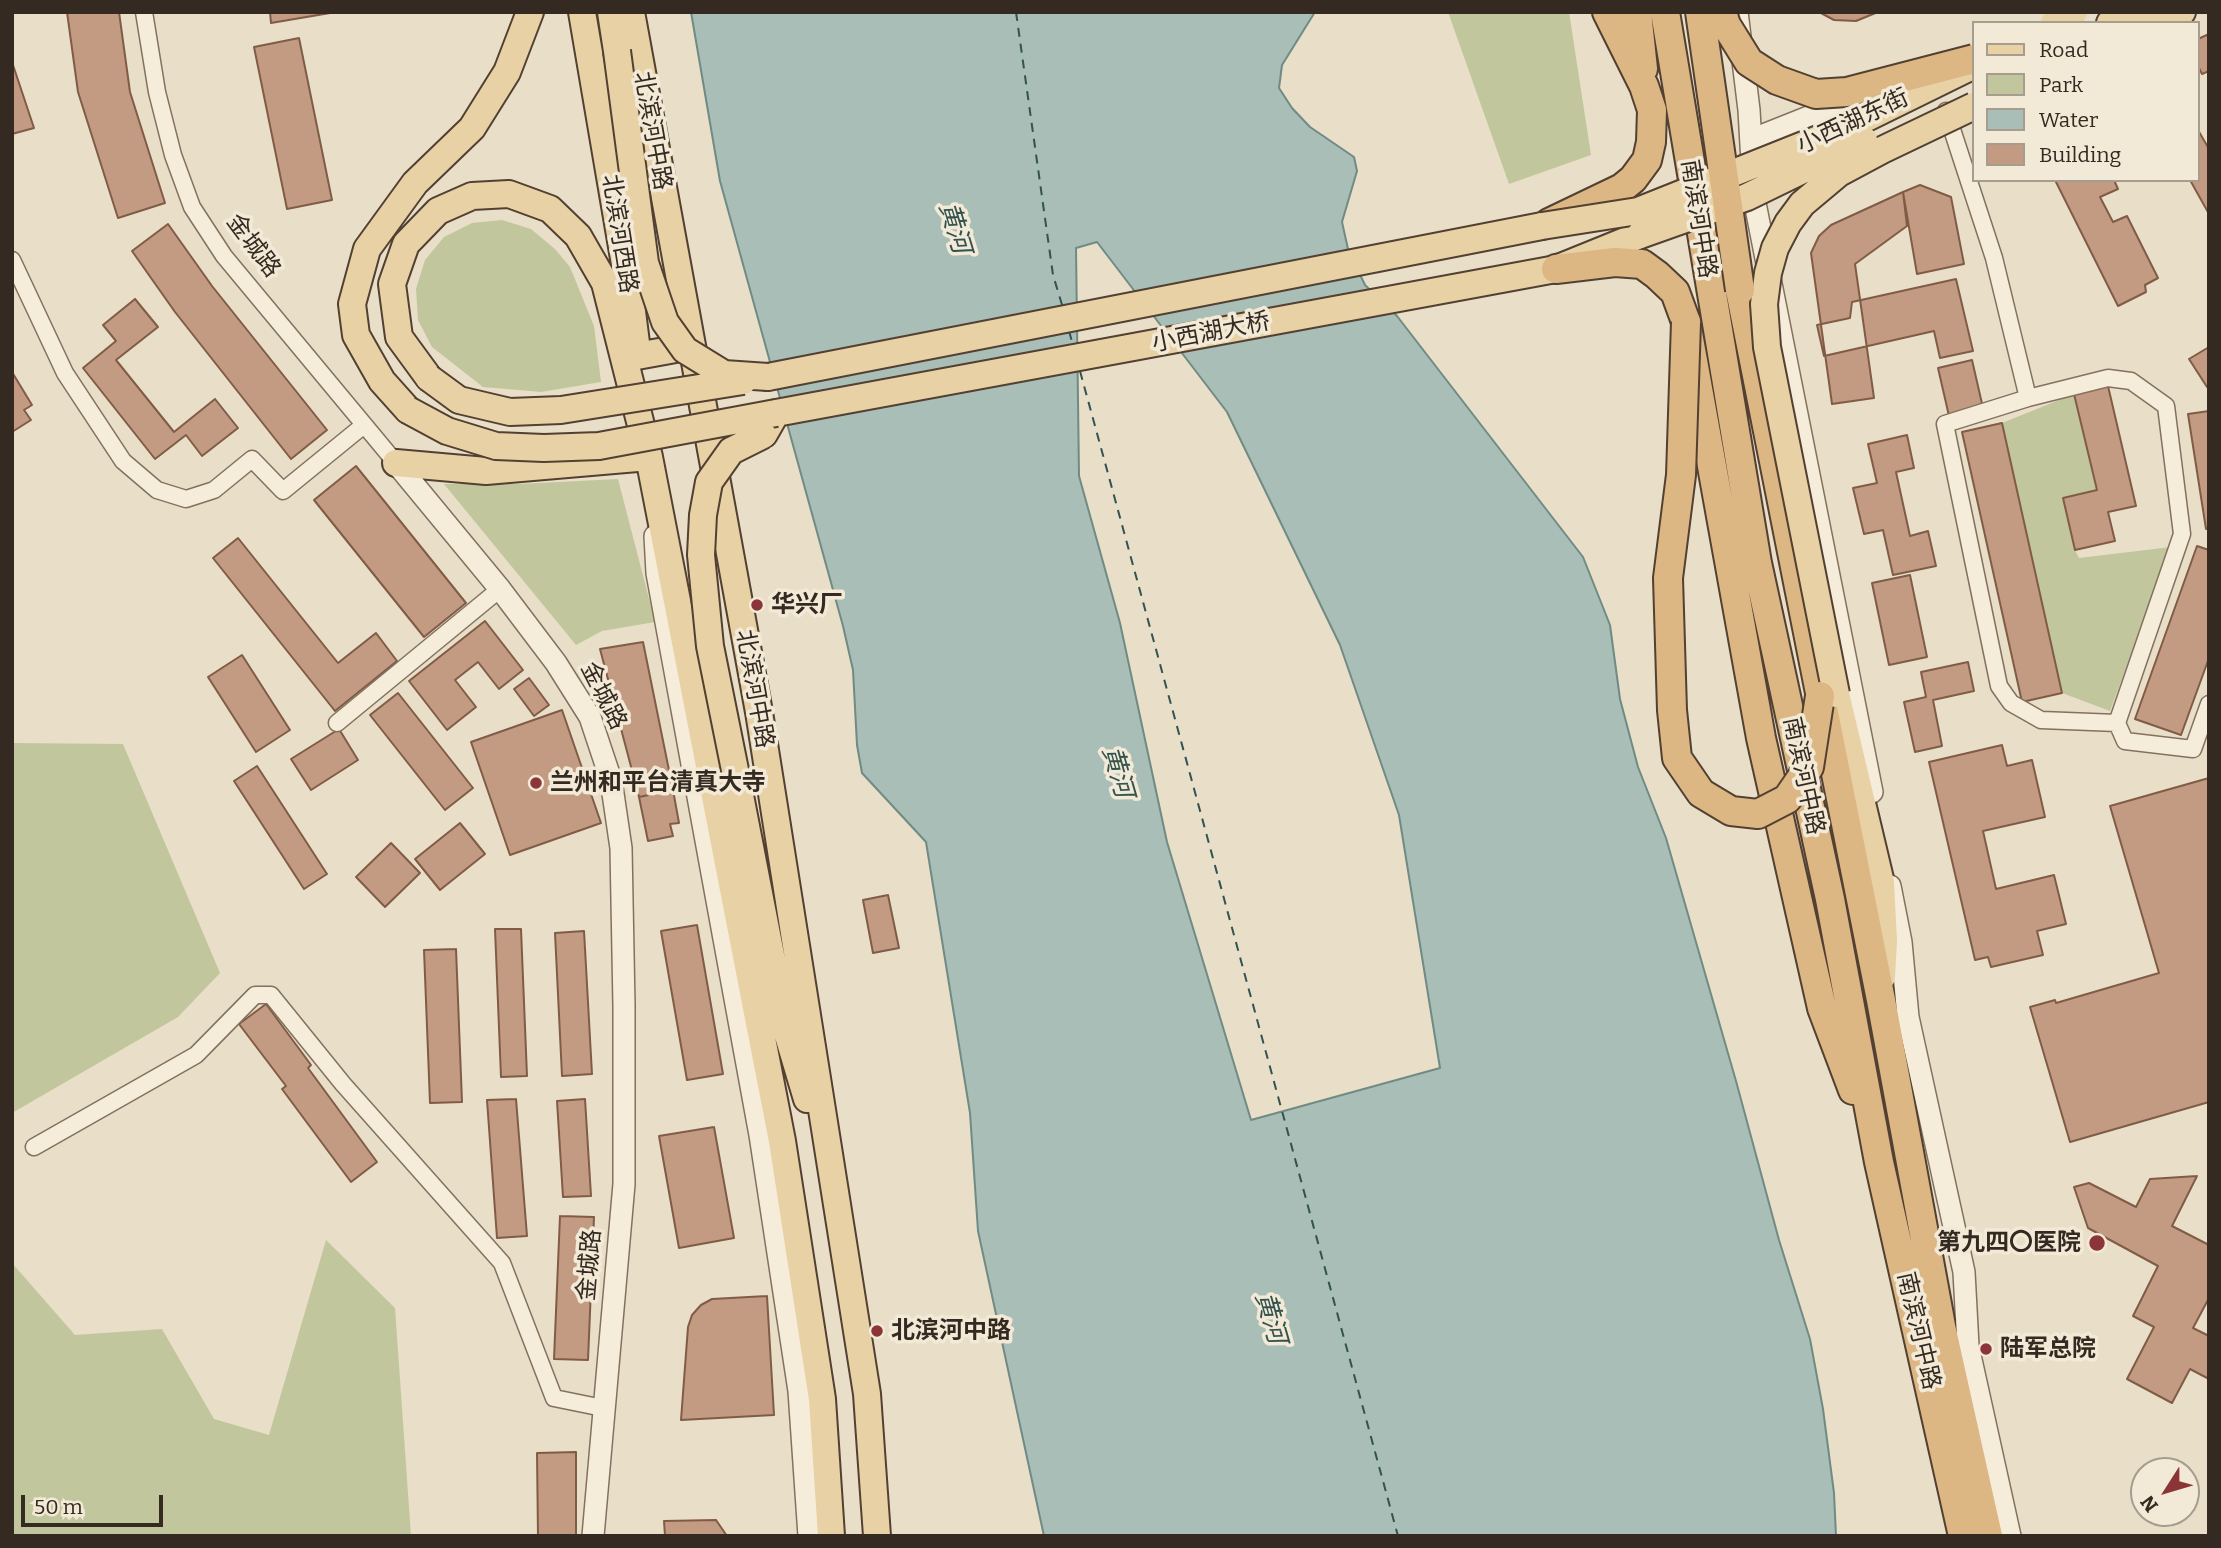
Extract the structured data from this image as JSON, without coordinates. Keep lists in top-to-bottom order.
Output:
{
  "streets": {
    "highway": ["南滨河中路"],
    "main road": ["北滨河中路", "北滨河西路", "小西湖大桥"],
    "street": ["小西湖东街", "金城路"]
  },
  "crossings": [
    ["小西湖东街", "南滨河中路"]
  ],
  "water": ["黄河"],
  "places": [
    "华兴厂",
    "兰州和平台清真大寺",
    "第九四〇医院",
    "北滨河中路",
    "陆军总院"
  ],
  "legend": [
    "Road",
    "Park",
    "Water",
    "Building"
  ],
  "scale_bar": "50 m",
  "north": "bottom left"
}
